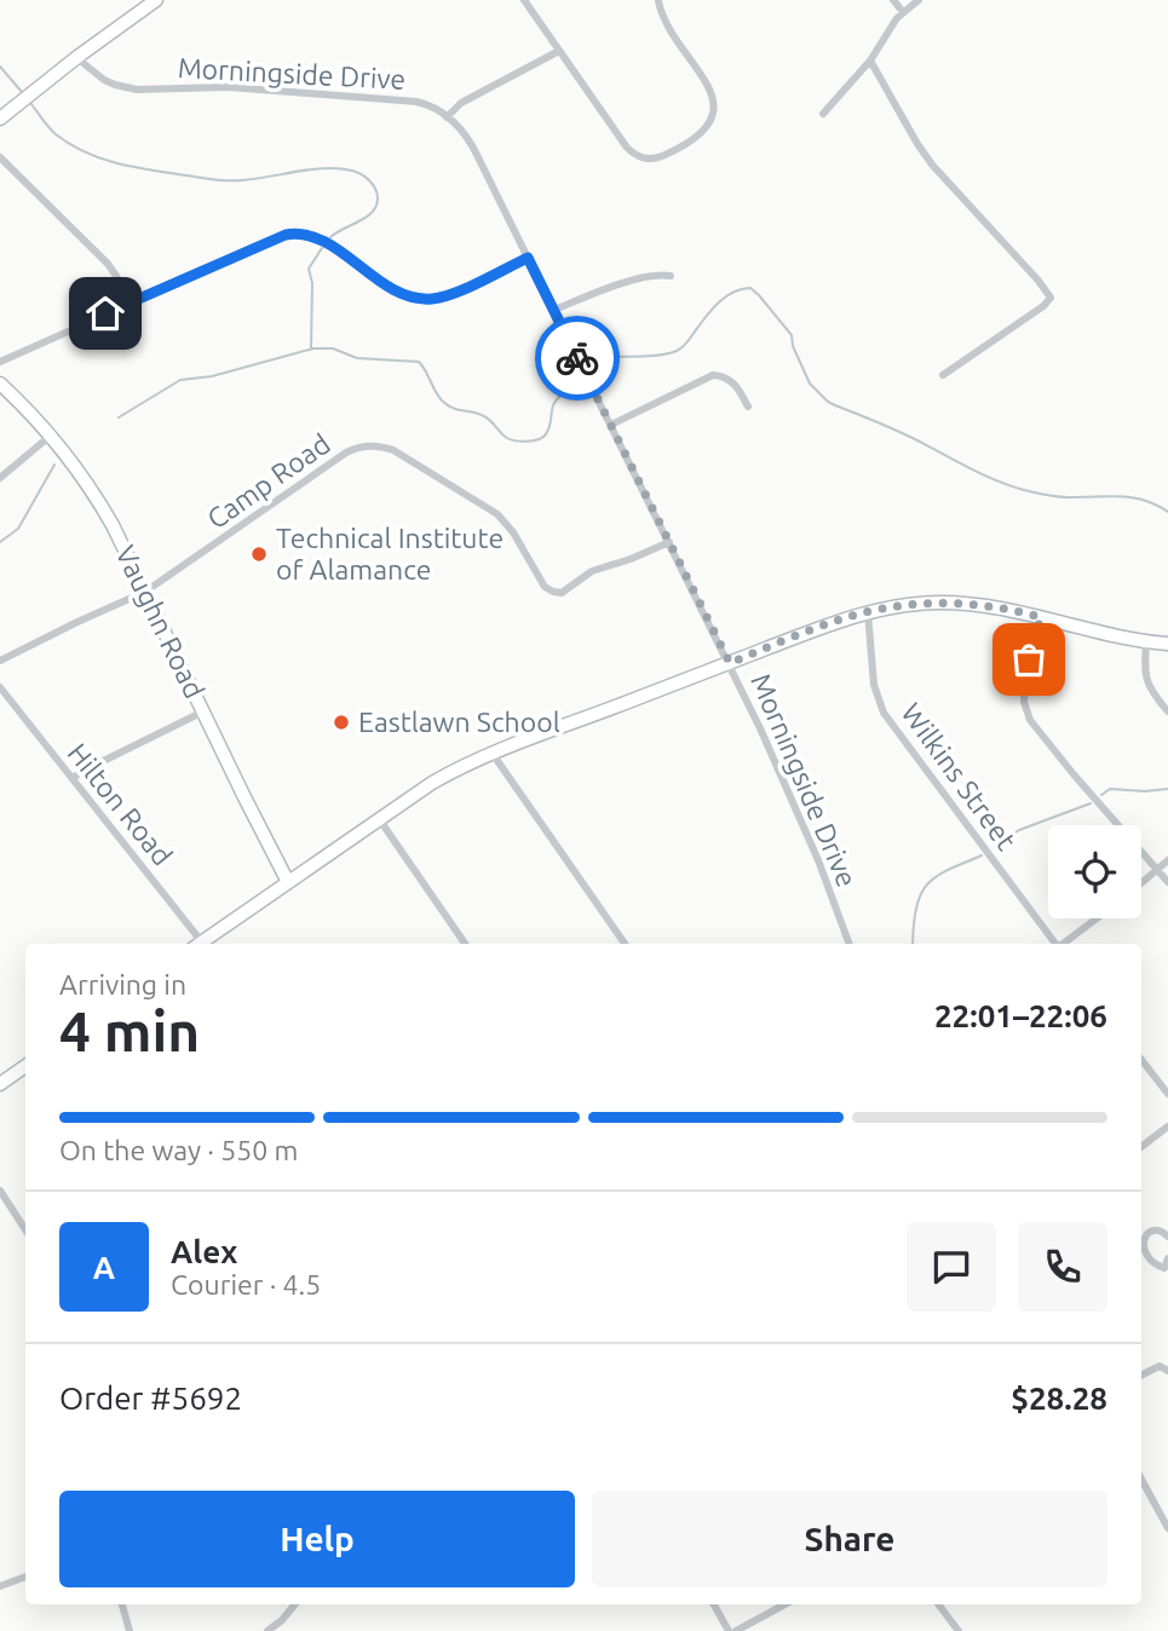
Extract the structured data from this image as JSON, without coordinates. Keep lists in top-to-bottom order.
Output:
{
  "streets": {
    "street": [
      "Morningside Drive",
      "Camp Road",
      "Vaughn Road",
      "Wilkins Street",
      "Hilton Road"
    ]
  },
  "crossings": [
    ["Morningside Drive", "Camp Road"],
    ["Camp Road", "Vaughn Road"]
  ],
  "places": ["Technical Institute of Alamance", "Eastlawn School"],
  "page": {
    "heading": ["4 min", "Arriving in", "22:01–22:06"],
    "panel": [
      "Alex",
      "Courier · 4.5",
      "Order #5692",
      "$28.28"
    ],
    "bar": "On the way · 550 m",
    "round": "A",
    "buttons": ["Help", "Share"]
  }
}
